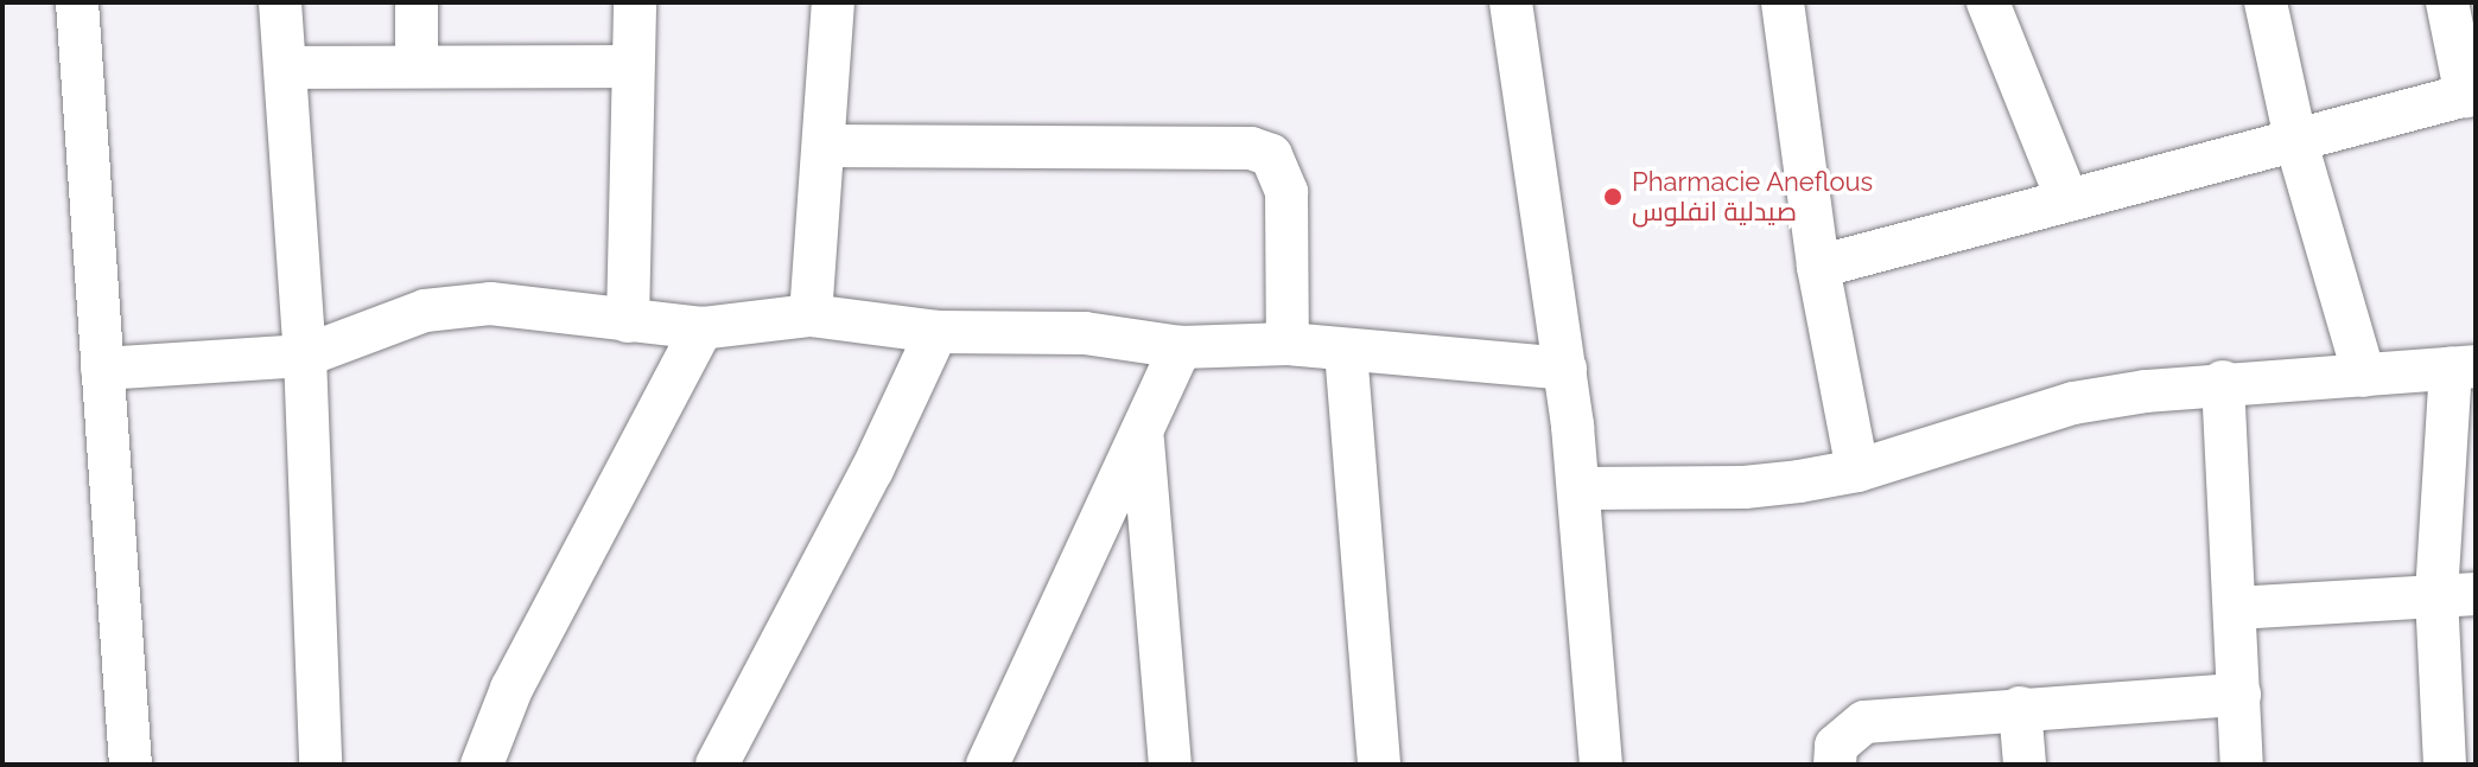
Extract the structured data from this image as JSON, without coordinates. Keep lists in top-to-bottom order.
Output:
{
  "places": ["Pharmacie Aneflous صيدلية انفلوس"]
}
